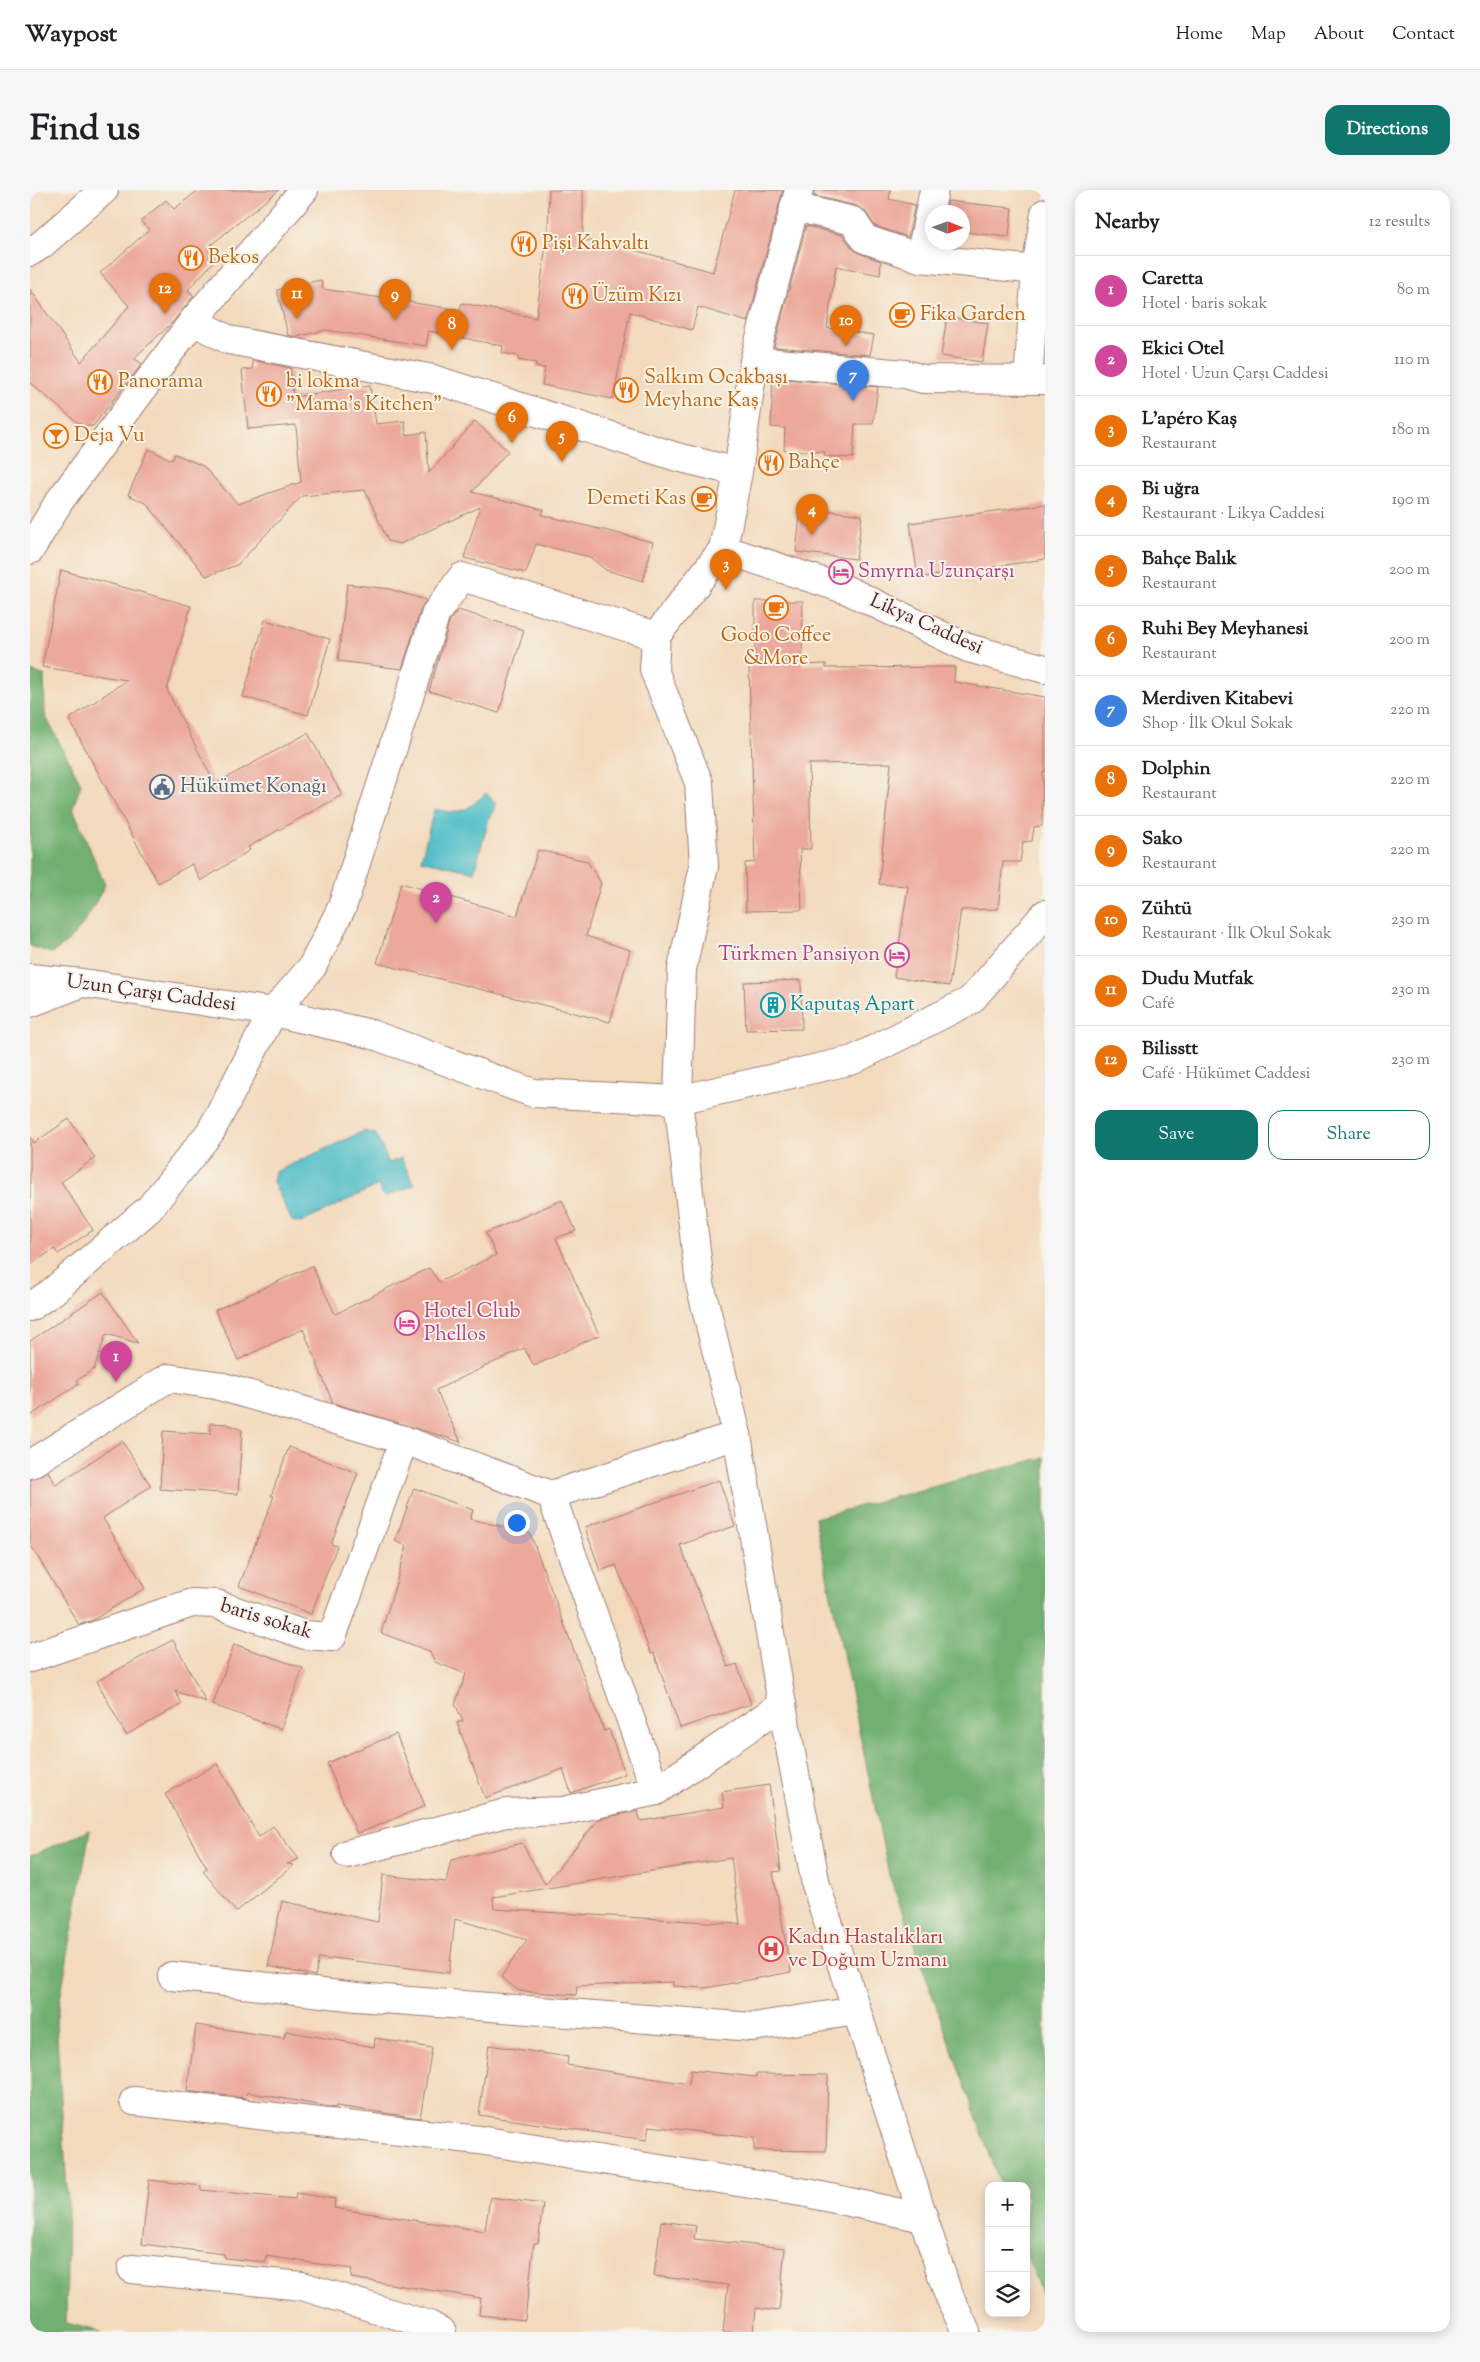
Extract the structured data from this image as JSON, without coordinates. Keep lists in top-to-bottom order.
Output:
{
  "streets": {
    "street": ["Likya Caddesi", "Uzun Çarşı Caddesi", "baris sokak"]
  },
  "places": {
    "restaurant": [
      "Pişi Kahvaltı",
      "Bekos",
      "Üzüm Kızı",
      "Panorama",
      "Salkım Ocakbaşı Meyhane Kaş",
      "bi lokma \"Mama's Kitchen\"",
      "Bahçe"
    ],
    "cafe": ["Fika Garden", "Demeti Kas", "Godo Coffee &More"],
    "bar": ["Deja Vu"],
    "hotel": ["Smyrna Uzunçarşı", "Türkmen Pansiyon", "Hotel Club Phellos"],
    "public building": ["Hükümet Konağı"],
    "building": ["Kaputaş Apart"],
    "hospital": ["Kadın Hastalıkları ve Doğum Uzmanı"]
  },
  "north": "right",
  "page": {
    "header": "Waypost",
    "nav": [
      "Home",
      "Map",
      "About",
      "Contact"
    ],
    "title": "Find us",
    "buttons": [
      "Directions",
      ["Save", "Share"]
    ],
    "heading": ["Nearby", "12 results"],
    "list": [
      {
        "mark": "1",
        "name": "Caretta",
        "note": "Hotel · baris sokak",
        "value": "80 m"
      },
      {
        "mark": "2",
        "name": "Ekici Otel",
        "note": "Hotel · Uzun Çarşı Caddesi",
        "value": "110 m"
      },
      {
        "mark": "3",
        "name": "L'apéro Kaş",
        "note": "Restaurant",
        "value": "180 m"
      },
      {
        "mark": "4",
        "name": "Bi uğra",
        "note": "Restaurant · Likya Caddesi",
        "value": "190 m"
      },
      {
        "mark": "5",
        "name": "Bahçe Balık",
        "note": "Restaurant",
        "value": "200 m"
      },
      {
        "mark": "6",
        "name": "Ruhi Bey Meyhanesi",
        "note": "Restaurant",
        "value": "200 m"
      },
      {
        "mark": "7",
        "name": "Merdiven Kitabevi",
        "note": "Shop · İlk Okul Sokak",
        "value": "220 m"
      },
      {
        "mark": "8",
        "name": "Dolphin",
        "note": "Restaurant",
        "value": "220 m"
      },
      {
        "mark": "9",
        "name": "Sako",
        "note": "Restaurant",
        "value": "220 m"
      },
      {
        "mark": "10",
        "name": "Zühtü",
        "note": "Restaurant · İlk Okul Sokak",
        "value": "230 m"
      },
      {
        "mark": "11",
        "name": "Dudu Mutfak",
        "note": "Café",
        "value": "230 m"
      },
      {
        "mark": "12",
        "name": "Bilisstt",
        "note": "Café · Hükümet Caddesi",
        "value": "230 m"
      }
    ],
    "pins": [
      "12",
      "11",
      "9",
      "10",
      "8",
      "7",
      "6",
      "5",
      "4",
      "3",
      "2",
      "1"
    ],
    "map_buttons": ["+", "−"]
  }
}
